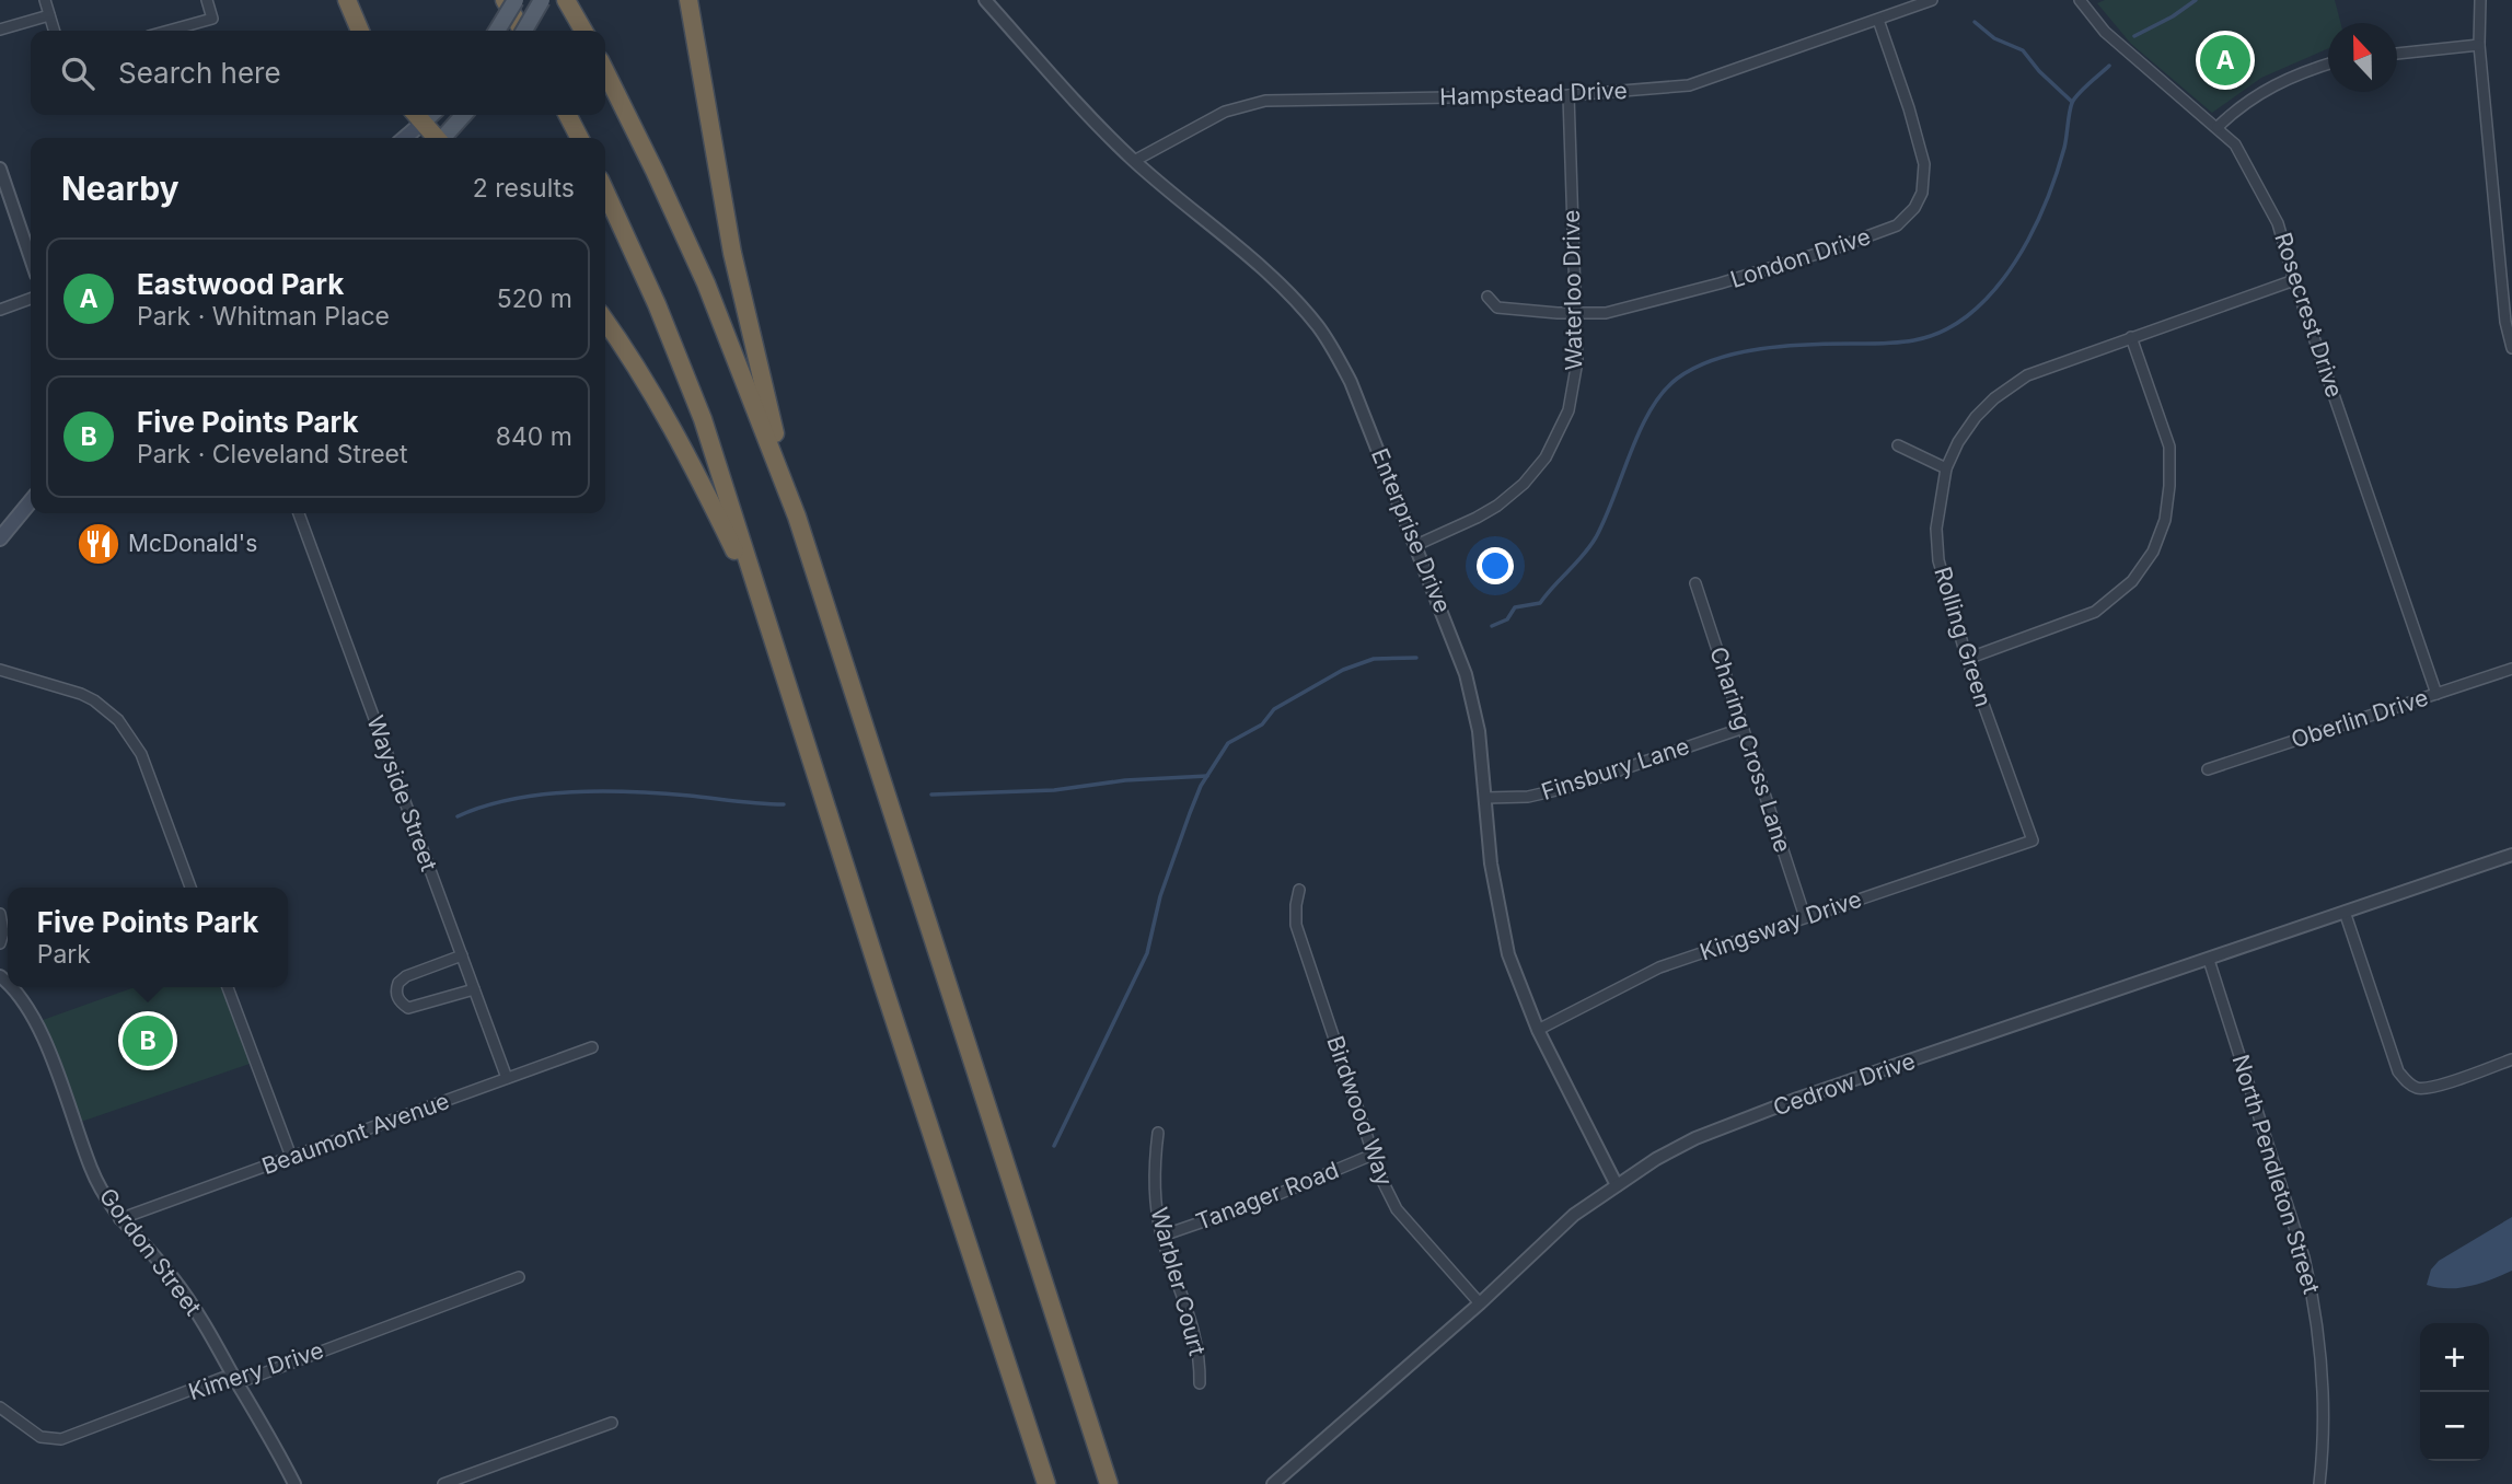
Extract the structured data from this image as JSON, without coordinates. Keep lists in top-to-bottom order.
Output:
{
  "streets": {
    "street": [
      "Hampstead Drive",
      "London Drive",
      "Waterloo Drive",
      "Rosecrest Drive",
      "Enterprise Drive",
      "Rolling Green",
      "Oberlin Drive",
      "Charing Cross Lane",
      "Finsbury Lane",
      "Wayside Street",
      "Kingsway Drive",
      "Cedrow Drive",
      "Birdwood Way",
      "Beaumont Avenue",
      "North Pendleton Street",
      "Tanager Road",
      "Gordon Street",
      "Warbler Court",
      "Kimery Drive"
    ]
  },
  "crossings": [
    ["Hampstead Drive", "London Drive"],
    ["Hampstead Drive", "Waterloo Drive"],
    ["Hampstead Drive", "Enterprise Drive"],
    ["London Drive", "Waterloo Drive"],
    ["Waterloo Drive", "Enterprise Drive"],
    ["Rosecrest Drive", "Rolling Green"],
    ["Rosecrest Drive", "Oberlin Drive"],
    ["Enterprise Drive", "Finsbury Lane"],
    ["Enterprise Drive", "Kingsway Drive"],
    ["Enterprise Drive", "Cedrow Drive"],
    ["Rolling Green", "Kingsway Drive"],
    ["Charing Cross Lane", "Finsbury Lane"],
    ["Charing Cross Lane", "Kingsway Drive"],
    ["Wayside Street", "Beaumont Avenue"],
    ["Cedrow Drive", "Birdwood Way"],
    ["Cedrow Drive", "North Pendleton Street"],
    ["Birdwood Way", "Tanager Road"],
    ["Beaumont Avenue", "Gordon Street"],
    ["Tanager Road", "Warbler Court"],
    ["Gordon Street", "Kimery Drive"]
  ],
  "places": {
    "restaurant": ["McDonald's"]
  },
  "north": "top",
  "page": {
    "pins": ["A", "B"],
    "search": "Search here",
    "heading": ["Nearby", "2 results"],
    "list": [
      {
        "mark": "A",
        "name": "Eastwood Park",
        "note": "Park · Whitman Place",
        "value": "520 m"
      },
      {
        "mark": "B",
        "name": "Five Points Park",
        "note": "Park · Cleveland Street",
        "value": "840 m"
      }
    ],
    "popup": ["Five Points Park", "Park"],
    "map_buttons": ["+", "−"]
  }
}
